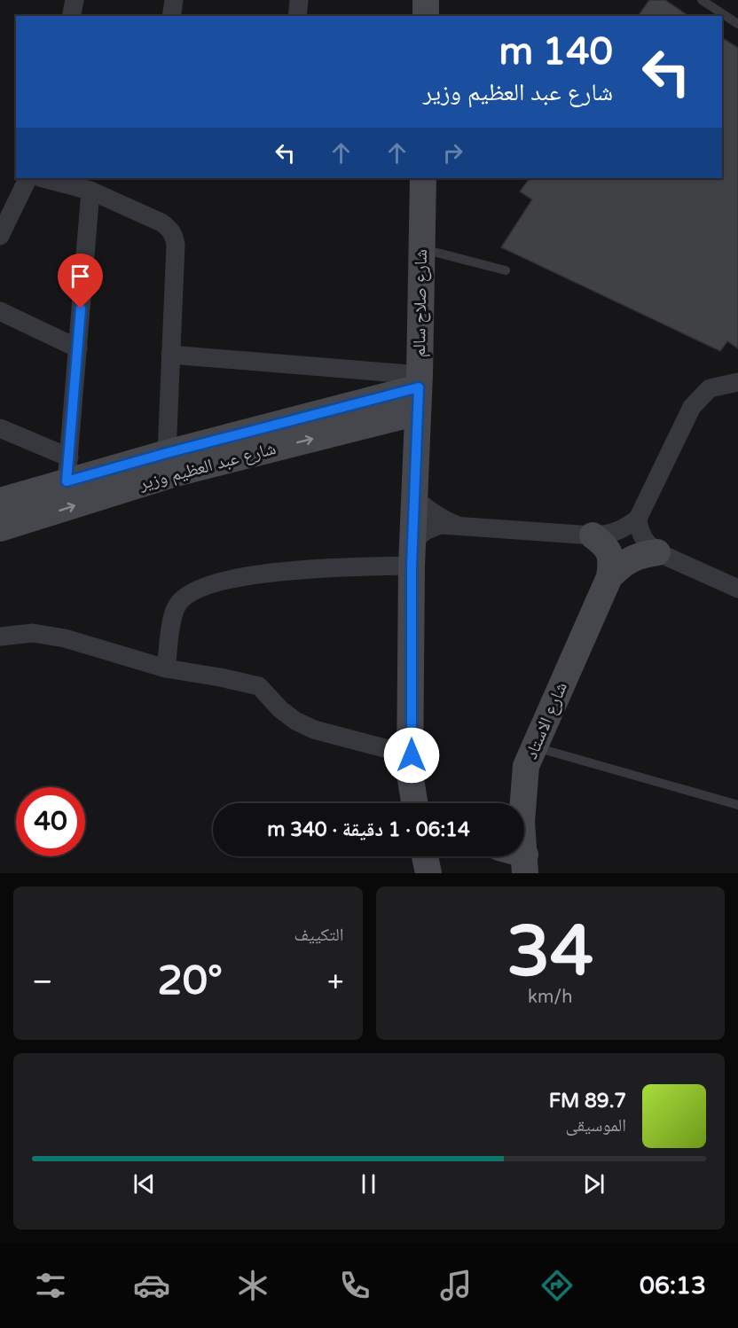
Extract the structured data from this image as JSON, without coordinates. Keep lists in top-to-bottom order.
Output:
{
  "streets": {
    "street": ["شارع صلاح سالم", "شارع عبد العظيم وزير", "شارع الاستاد"]
  },
  "crossings": [
    ["شارع صلاح سالم", "شارع عبد العظيم وزير"]
  ],
  "page": {
    "turn": ["140 m", "شارع عبد العظيم وزير"],
    "limit": "40",
    "trip": "06:14 · 1 دقيقة · 340 m",
    "tile": [
      ["34", "km/h"],
      "التكييف"
    ],
    "heat": ["−", "20°", "+"],
    "song": ["89.7 FM", "الموسيقى"],
    "tabs": "06:13"
  }
}
